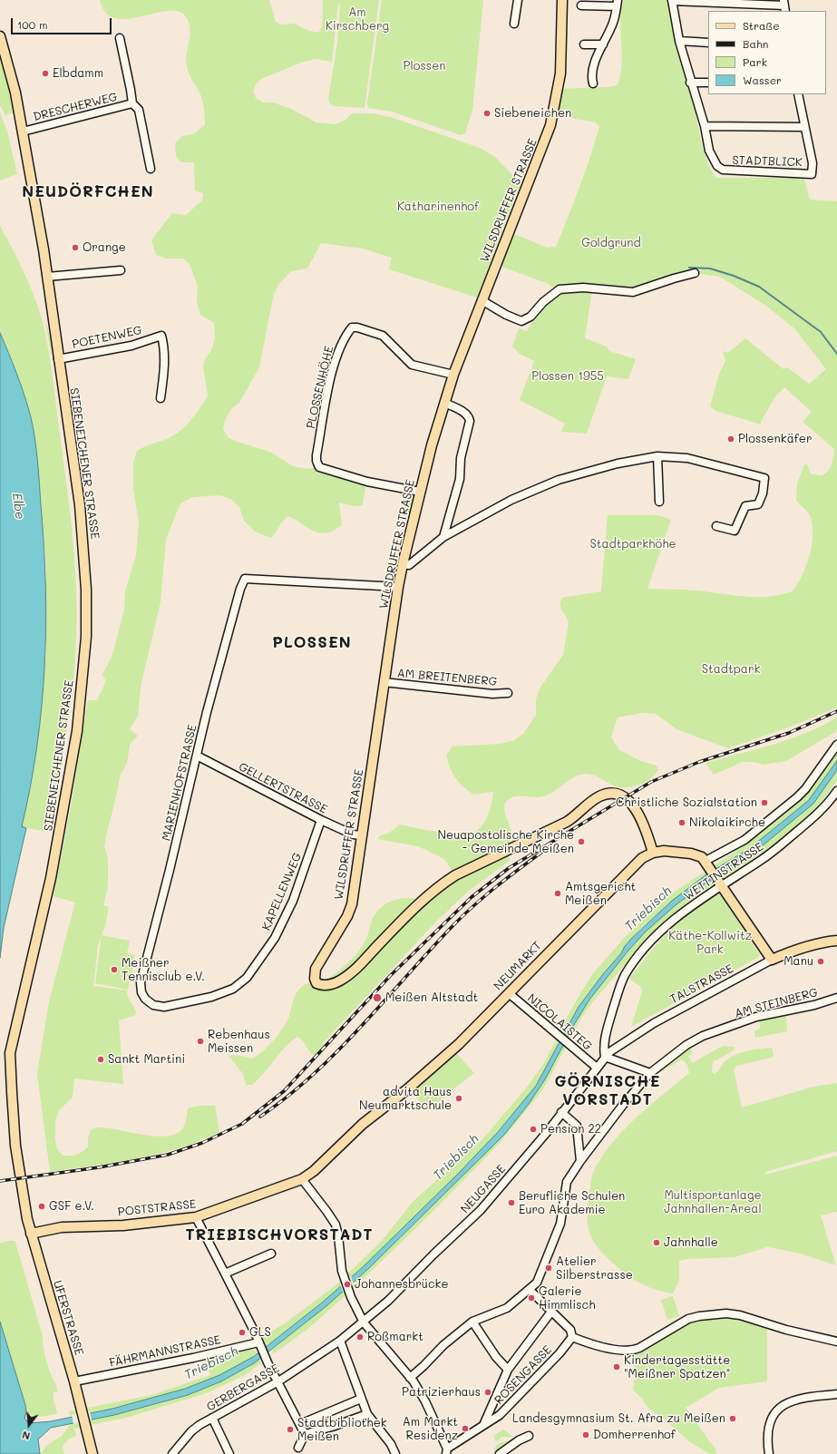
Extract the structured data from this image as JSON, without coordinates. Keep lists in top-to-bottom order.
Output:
{
  "streets": {
    "main road": [
      "WILSDRUFFER STRASSE",
      "SIEBENEICHENER STRASSE",
      "NEUMARKT",
      "TALSTRASSE",
      "POSTSTRASSE",
      "UFERSTRASSE"
    ],
    "street": [
      "DRESCHERWEG",
      "STADTBLICK",
      "POETENWEG",
      "PLOSSENHÖHE",
      "AM BREITENBERG",
      "MARIENHOFSTRASSE",
      "GELLERTSTRASSE",
      "WETTINSTRASSE",
      "KAPELLENWEG",
      "AM STEINBERG",
      "NICOLAISTEG",
      "NEUGASSE",
      "FÄHRMANNSTRASSE",
      "ROSENGASSE",
      "GERBERGASSE"
    ]
  },
  "crossings": [
    ["DRESCHERWEG", "SIEBENEICHENER STRASSE"],
    ["WILSDRUFFER STRASSE", "PLOSSENHÖHE"],
    ["WILSDRUFFER STRASSE", "AM BREITENBERG"],
    ["WILSDRUFFER STRASSE", "MARIENHOFSTRASSE"],
    ["WILSDRUFFER STRASSE", "GELLERTSTRASSE"],
    ["WILSDRUFFER STRASSE", "NEUMARKT"],
    ["POETENWEG", "SIEBENEICHENER STRASSE"],
    ["SIEBENEICHENER STRASSE", "POSTSTRASSE"],
    ["SIEBENEICHENER STRASSE", "UFERSTRASSE"],
    ["MARIENHOFSTRASSE", "GELLERTSTRASSE"],
    ["MARIENHOFSTRASSE", "KAPELLENWEG"],
    ["GELLERTSTRASSE", "KAPELLENWEG"],
    ["WETTINSTRASSE", "TALSTRASSE"],
    ["WETTINSTRASSE", "NEUGASSE"],
    ["NEUMARKT", "NICOLAISTEG"],
    ["NEUMARKT", "POSTSTRASSE"],
    ["TALSTRASSE", "NEUGASSE"],
    ["NICOLAISTEG", "NEUGASSE"],
    ["POSTSTRASSE", "UFERSTRASSE"],
    ["UFERSTRASSE", "FÄHRMANNSTRASSE"]
  ],
  "districts": [
    "NEUDÖRFCHEN",
    "PLOSSEN",
    "GÖRNISCHE VORSTADT",
    "TRIEBISCHVORSTADT"
  ],
  "water": ["Elbe", "Triebisch"],
  "parks": [
    "Am Kirschberg",
    "Plossen",
    "Katharinenhof",
    "Goldgrund",
    "Plossen 1955",
    "Stadtparkhöhe",
    "Stadtpark",
    "Käthe-Kollwitz Park",
    "Multisportanlage Jahnhallen-Areal"
  ],
  "places": [
    "Elbdamm",
    "Siebeneichen",
    "Orange",
    "Plossenkäfer",
    "Christliche Sozialstation",
    "Nikolaikirche",
    "Neuapostolische Kirche - Gemeinde Meißen",
    "Amtsgericht Meißen",
    "Manu",
    "Meißner Tennisclub e.V.",
    "Meißen Altstadt",
    "Rebenhaus Meissen",
    "Sankt Martini",
    "advita Haus Neumarktschule",
    "Pension 22",
    "Berufliche Schulen Euro Akademie",
    "GSF e.V.",
    "Jahnhalle",
    "Atelier Silberstrasse",
    "Johannesbrücke",
    "Galerie Himmlisch",
    "GLS",
    "Roßmarkt",
    "Kindertagesstätte \"Meißner Spatzen\"",
    "Patrizierhaus",
    "Landesgymnasium St. Afra zu Meißen",
    "Am Markt Residenz",
    "Stadtbibliothek Meißen",
    "Domherrenhof"
  ],
  "legend": [
    "Straße",
    "Bahn",
    "Park",
    "Wasser"
  ],
  "scale_bar": "100 m",
  "north": "bottom"
}
